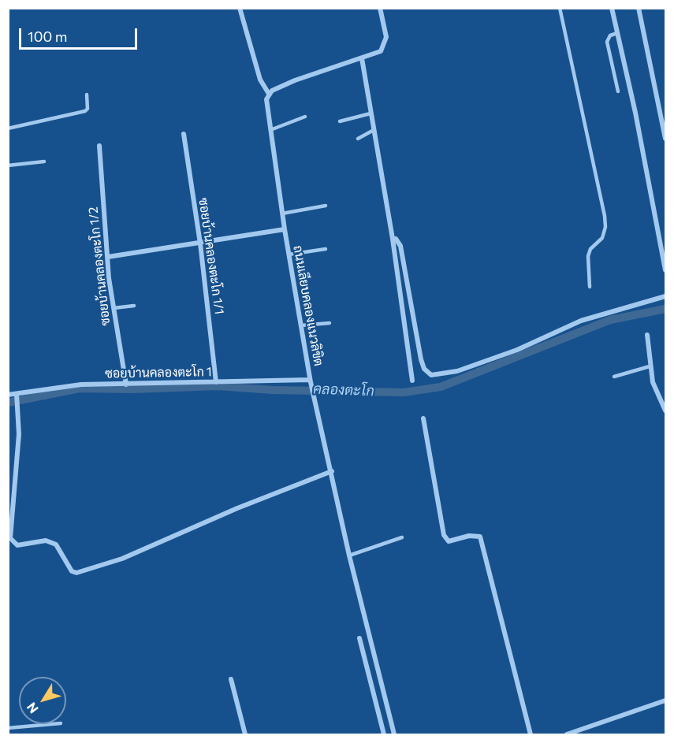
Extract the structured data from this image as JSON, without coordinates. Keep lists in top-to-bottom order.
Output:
{
  "streets": {
    "street": [
      "ซอยบ้านคลองตะโก 1/1",
      "ซอยบ้านคลองตะโก 1/2",
      "ถนนเลียบคลองแนวลิขิต",
      "ซอยบ้านคลองตะโก 1"
    ]
  },
  "crossings": [
    ["ซอยบ้านคลองตะโก 1/1", "ซอยบ้านคลองตะโก 1"],
    ["ซอยบ้านคลองตะโก 1/2", "ซอยบ้านคลองตะโก 1"],
    ["ถนนเลียบคลองแนวลิขิต", "ซอยบ้านคลองตะโก 1"]
  ],
  "water": ["คลองตะโก"],
  "scale_bar": "100 m",
  "north": "bottom left"
}
